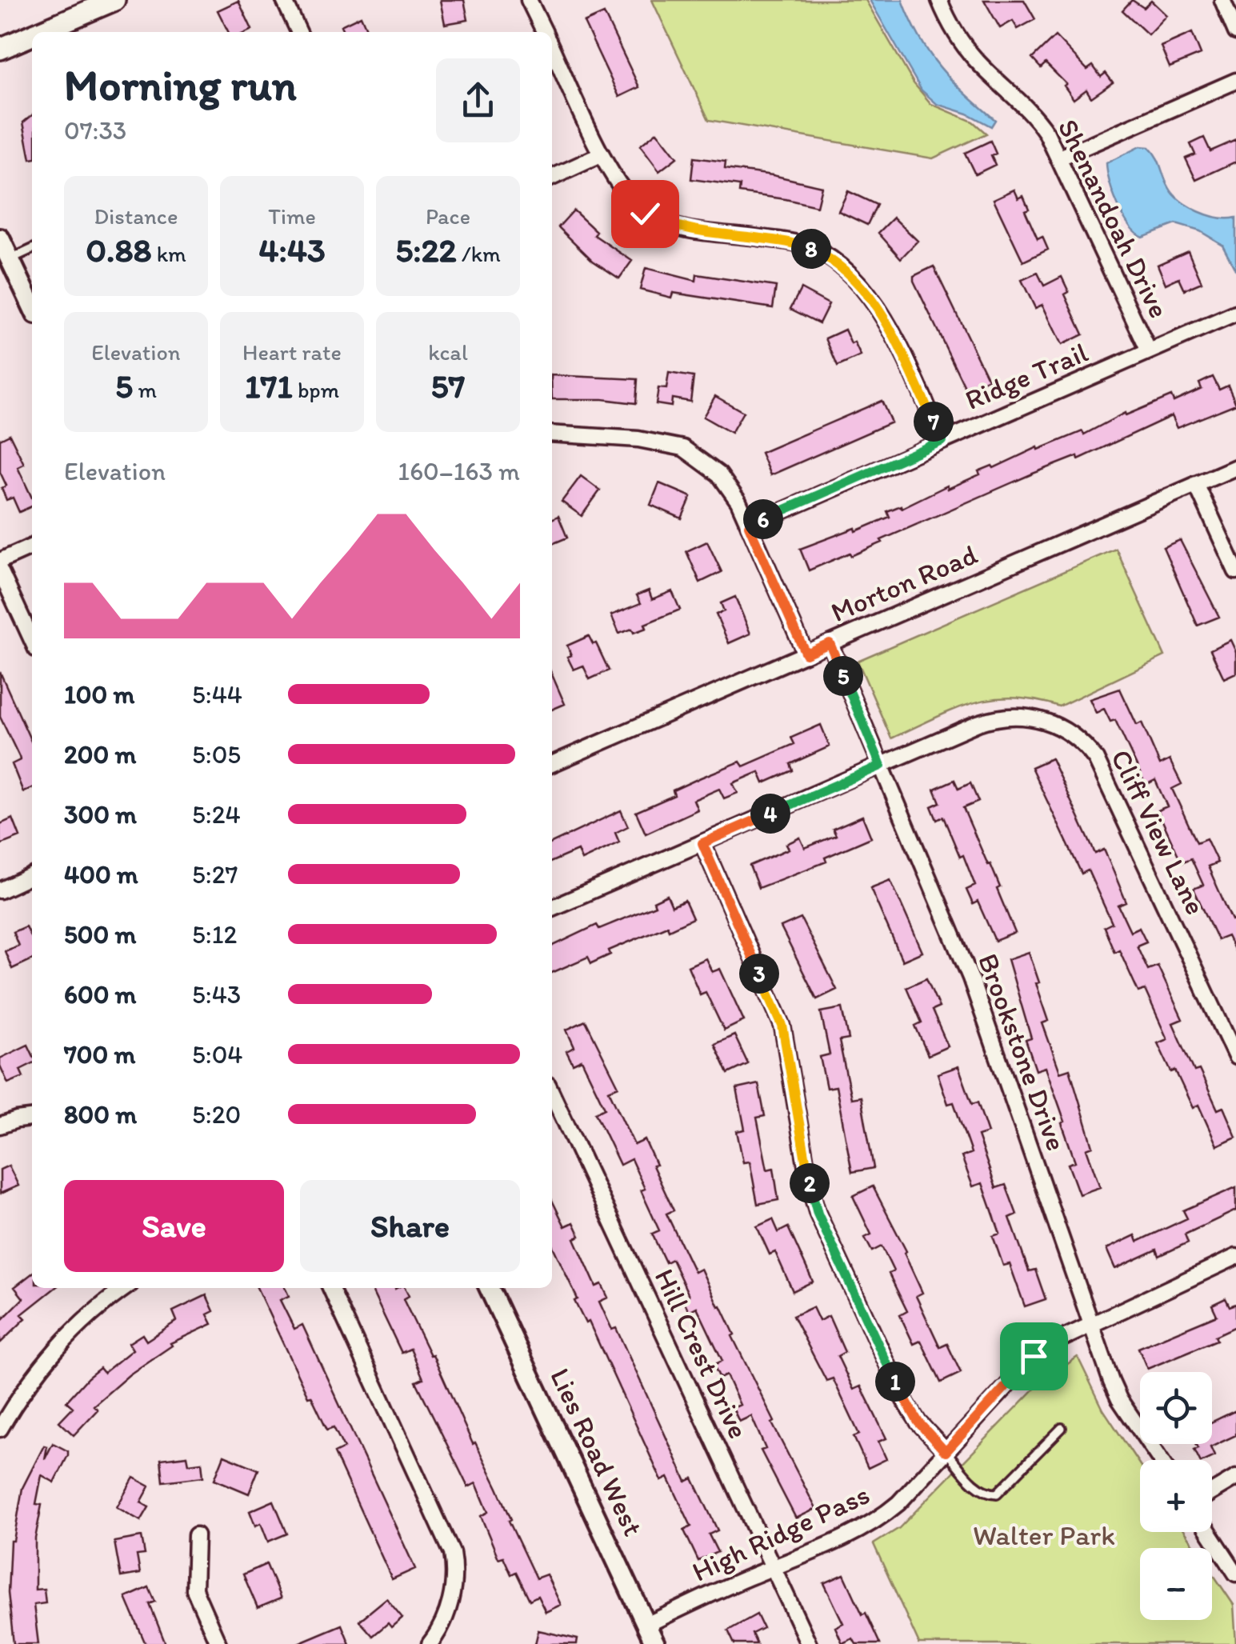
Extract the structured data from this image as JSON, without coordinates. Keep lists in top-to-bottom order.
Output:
{
  "streets": {
    "street": [
      "Shenandoah Drive",
      "Ridge Trail",
      "Morton Road",
      "Cliff View Lane",
      "Brookstone Drive",
      "Hill Crest Drive",
      "Lies Road West",
      "High Ridge Pass"
    ]
  },
  "crossings": [
    ["Shenandoah Drive", "Ridge Trail"],
    ["Morton Road", "Brookstone Drive"],
    ["Cliff View Lane", "Brookstone Drive"],
    ["Brookstone Drive", "High Ridge Pass"],
    ["Hill Crest Drive", "High Ridge Pass"],
    ["Lies Road West", "High Ridge Pass"]
  ],
  "parks": ["Walter Park"],
  "page": {
    "heading": ["Morning run", "07:33"],
    "stats": [
      ["Distance", "0.88 km"],
      ["Time", "4:43"],
      ["Pace", "5:22 /km"],
      ["Elevation", "5 m"],
      ["Heart rate", "171 bpm"],
      ["kcal", "57"]
    ],
    "pins": [
      "8",
      "7",
      "6",
      "5",
      "4",
      "3",
      "2",
      "1"
    ],
    "chart": ["Elevation", "160–163 m"],
    "list": [
      {
        "name": "100 m",
        "note": "5:44"
      },
      {
        "name": "200 m",
        "note": "5:05"
      },
      {
        "name": "300 m",
        "note": "5:24"
      },
      {
        "name": "400 m",
        "note": "5:27"
      },
      {
        "name": "500 m",
        "note": "5:12"
      },
      {
        "name": "600 m",
        "note": "5:43"
      },
      {
        "name": "700 m",
        "note": "5:04"
      },
      {
        "name": "800 m",
        "note": "5:20"
      }
    ],
    "buttons": ["Save", "Share"],
    "map_buttons": ["+", "−"]
  }
}
